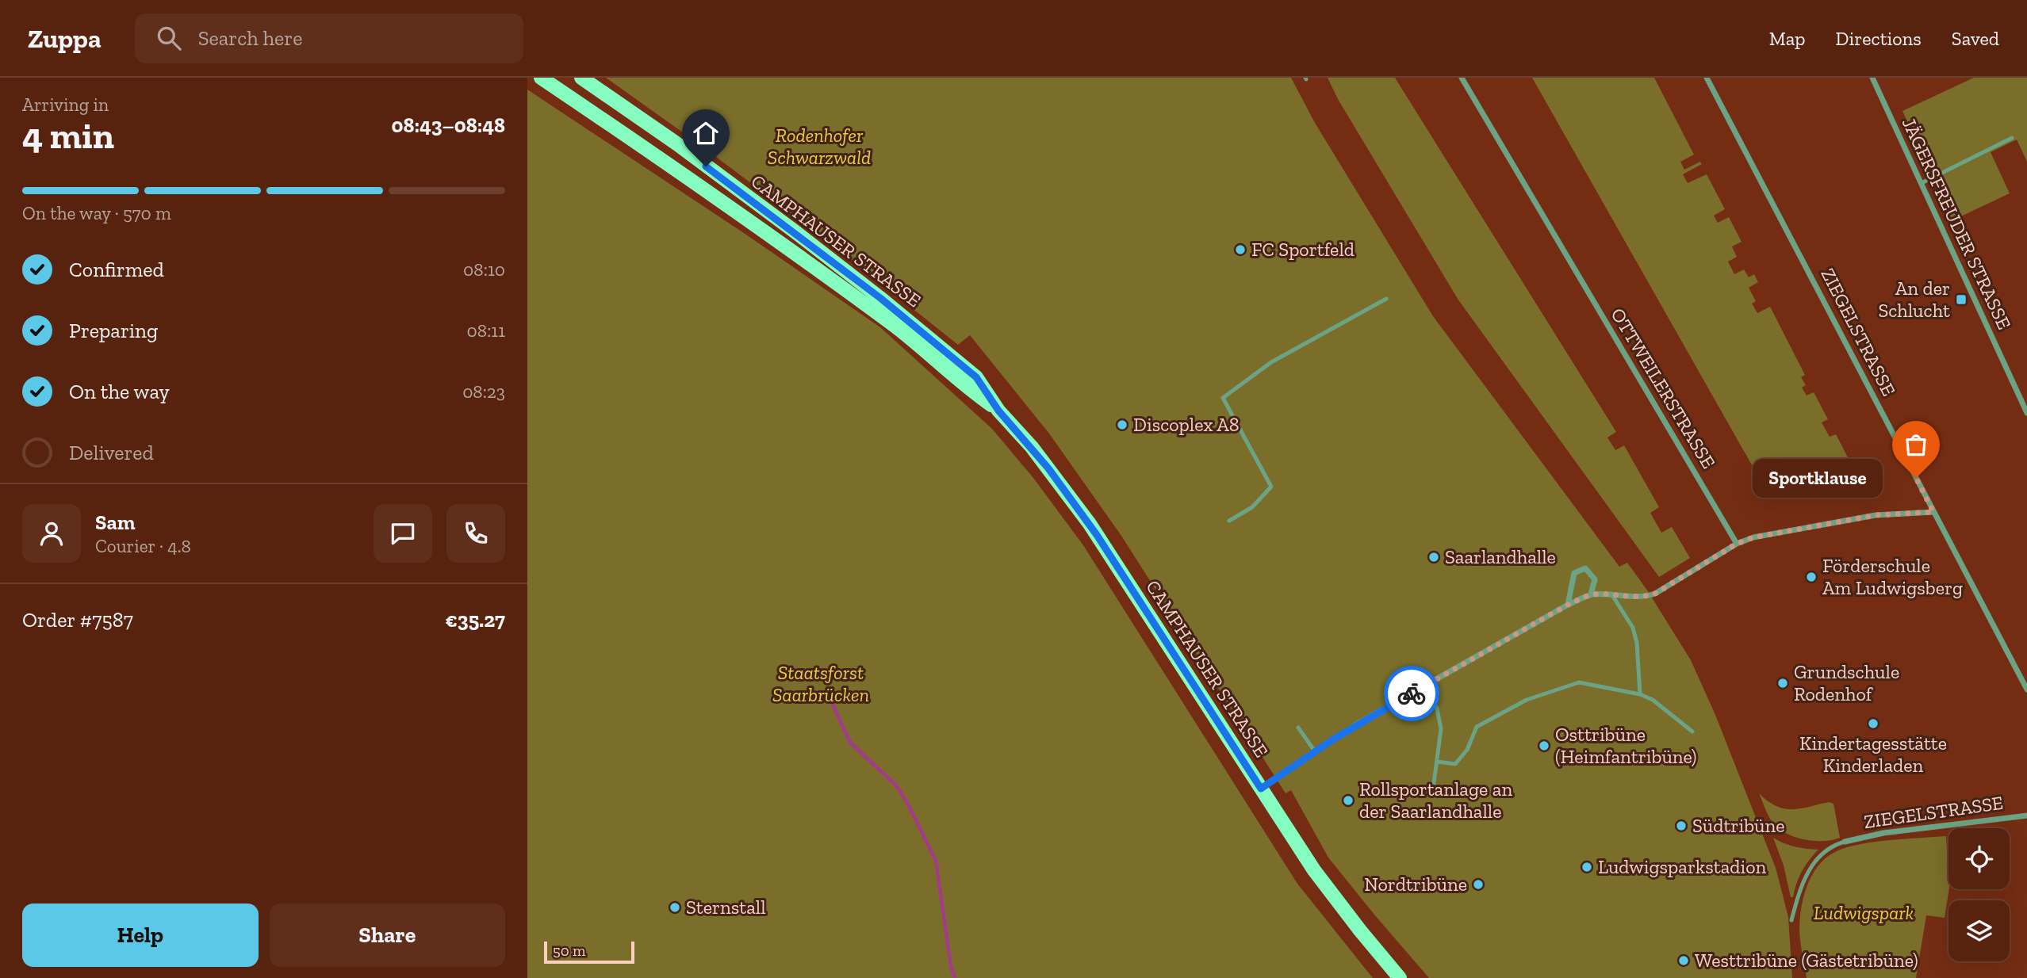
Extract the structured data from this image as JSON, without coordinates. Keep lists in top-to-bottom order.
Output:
{
  "streets": {
    "main road": ["CAMPHAUSER STRASSE"],
    "street": ["JÄGERSFREUDER STRASSE", "ZIEGELSTRASSE", "OTTWEILERSTRASSE"]
  },
  "parks": ["Rodenhofer Schwarzwald", "Staatsforst Saarbrücken", "Ludwigspark"],
  "places": {
    "other": [
      "FC Sportfeld",
      "Discoplex A8",
      "Sportklause",
      "Saarlandhalle",
      "Förderschule Am Ludwigsberg",
      "Grundschule Rodenhof",
      "Kindertagesstätte Kinderladen",
      "Osttribüne (Heimfantribüne)",
      "Rollsportanlage an der Saarlandhalle",
      "Südtribüne",
      "Ludwigsparkstadion",
      "Nordtribüne",
      "Sternstall",
      "Westtribüne (Gästetribüne)"
    ],
    "transit": ["An der Schlucht"]
  },
  "scale_bar": "50 m",
  "page": {
    "header": "Zuppa",
    "search": "Search here",
    "nav": ["Map", "Directions", "Saved"],
    "heading": ["4 min", "Arriving in", "08:43–08:48"],
    "panel": [
      "Sam",
      "Courier · 4.8",
      "Order #7587",
      "€35.27"
    ],
    "bar": "On the way · 570 m",
    "list": [
      ["Confirmed", "08:10"],
      ["Preparing", "08:11"],
      ["On the way", "08:23"],
      "Delivered"
    ],
    "bubble": "Sportklause",
    "buttons": ["Help", "Share"],
    "scale": "50 m"
  }
}
